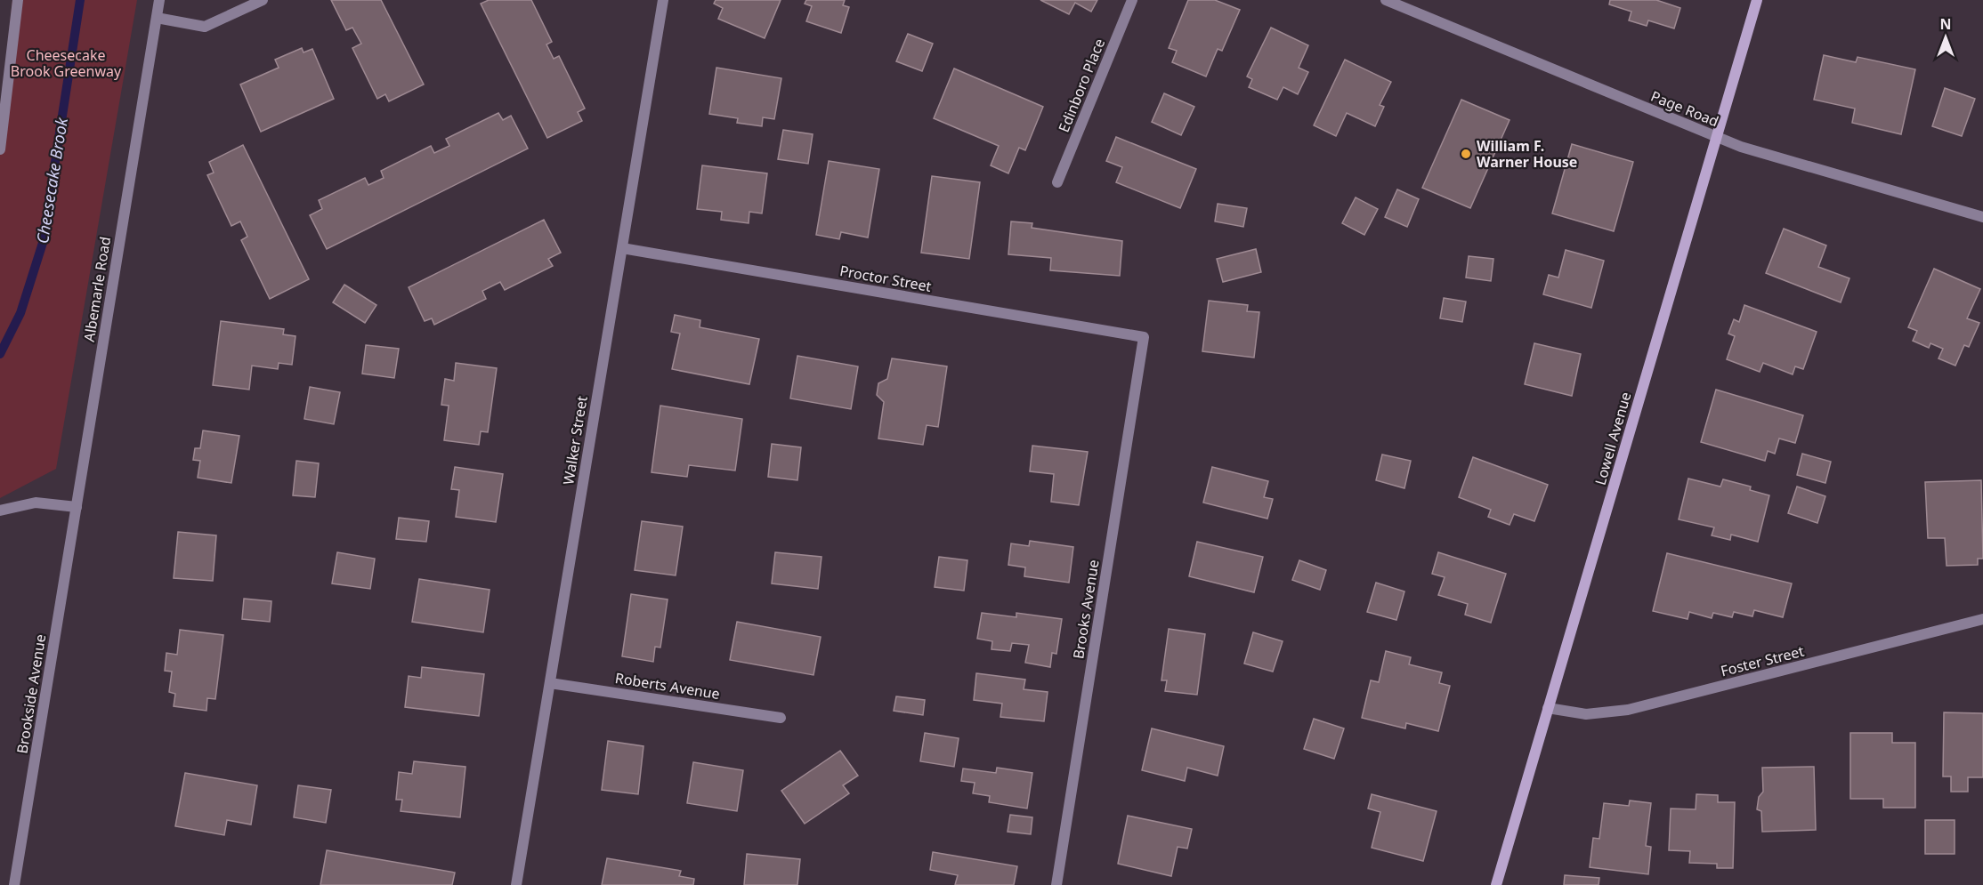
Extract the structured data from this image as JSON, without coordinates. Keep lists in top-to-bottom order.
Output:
{
  "streets": {
    "street": [
      "Edinboro Place",
      "Page Road",
      "Proctor Street",
      "Albemarle Road",
      "Lowell Avenue",
      "Walker Street",
      "Brooks Avenue",
      "Foster Street",
      "Roberts Avenue",
      "Brookside Avenue"
    ]
  },
  "crossings": [
    ["Page Road", "Lowell Avenue"],
    ["Proctor Street", "Walker Street"],
    ["Proctor Street", "Brooks Avenue"],
    ["Albemarle Road", "Brookside Avenue"],
    ["Lowell Avenue", "Foster Street"],
    ["Walker Street", "Roberts Avenue"]
  ],
  "water": ["Cheesecake Brook"],
  "parks": ["Cheesecake Brook Greenway"],
  "places": ["William F. Warner House"],
  "north": "top"
}
